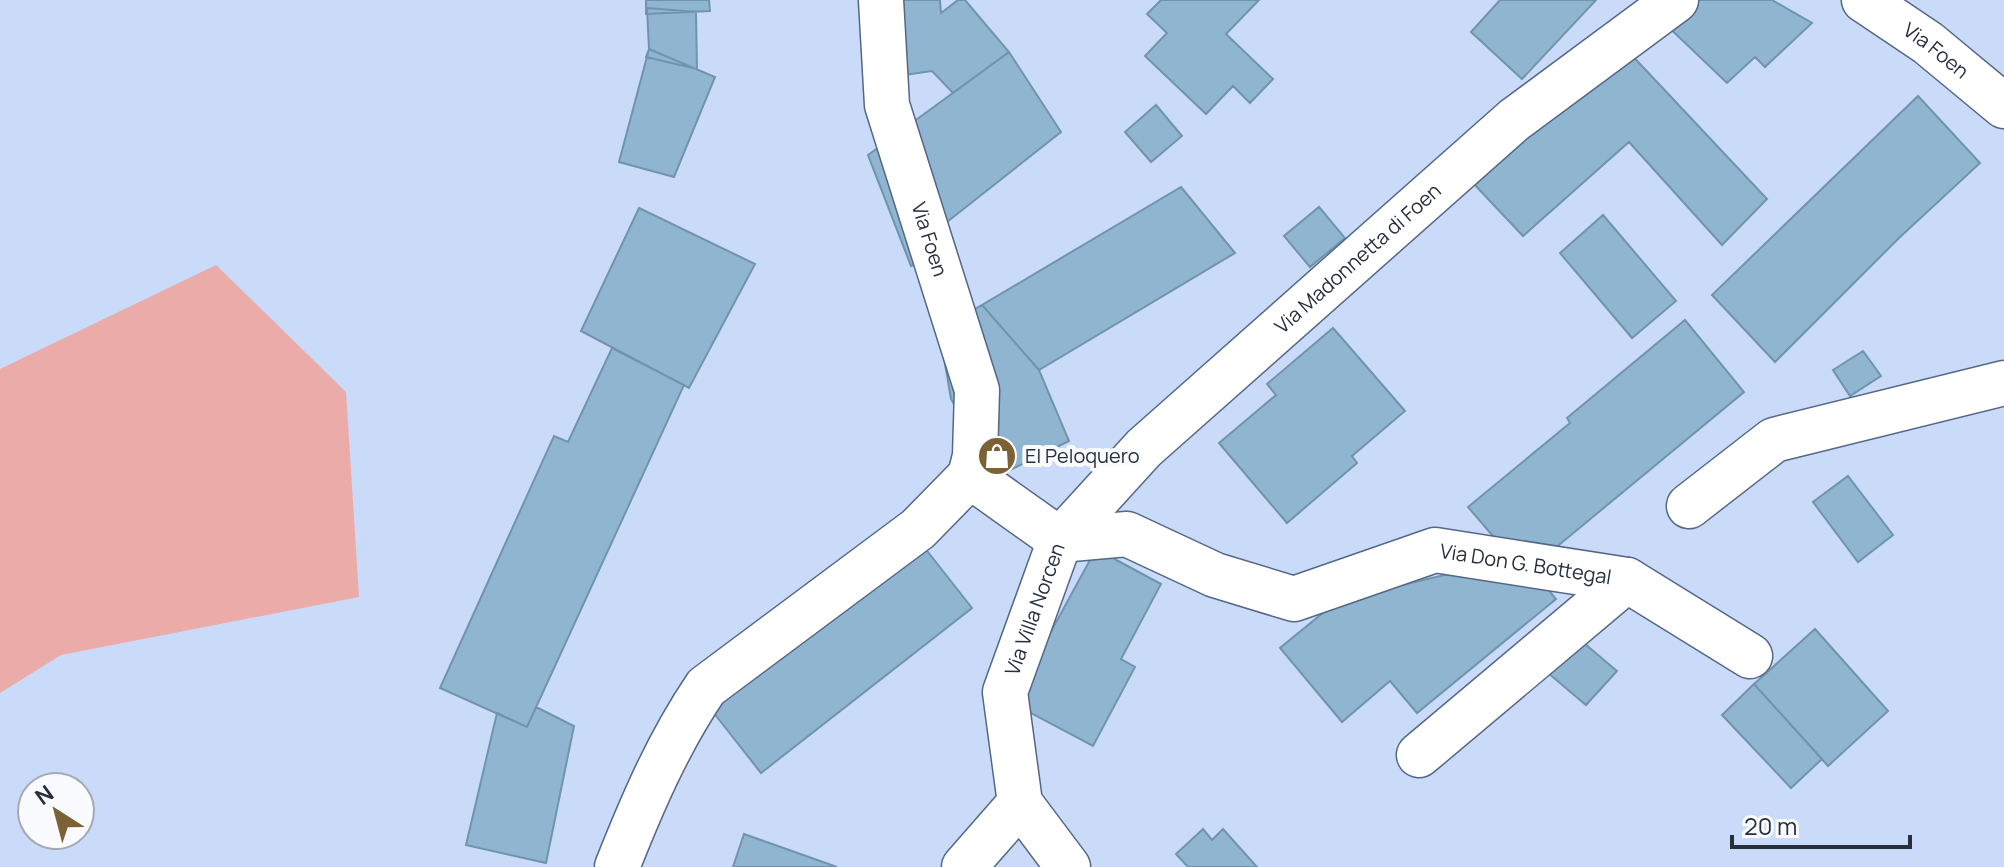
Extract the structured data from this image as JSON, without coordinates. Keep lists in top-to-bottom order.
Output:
{
  "streets": {
    "street": [
      "Via Foen",
      "Via Madonnetta di Foen",
      "Via Don G. Bottegal",
      "Via Villa Norcen"
    ]
  },
  "crossings": [
    ["Via Foen", "Via Villa Norcen"],
    ["Via Madonnetta di Foen", "Via Don G. Bottegal"],
    ["Via Madonnetta di Foen", "Via Villa Norcen"],
    ["Via Don G. Bottegal", "Via Villa Norcen"]
  ],
  "places": {
    "shop": ["El Peloquero"]
  },
  "scale_bar": "20 m",
  "north": "top left"
}
